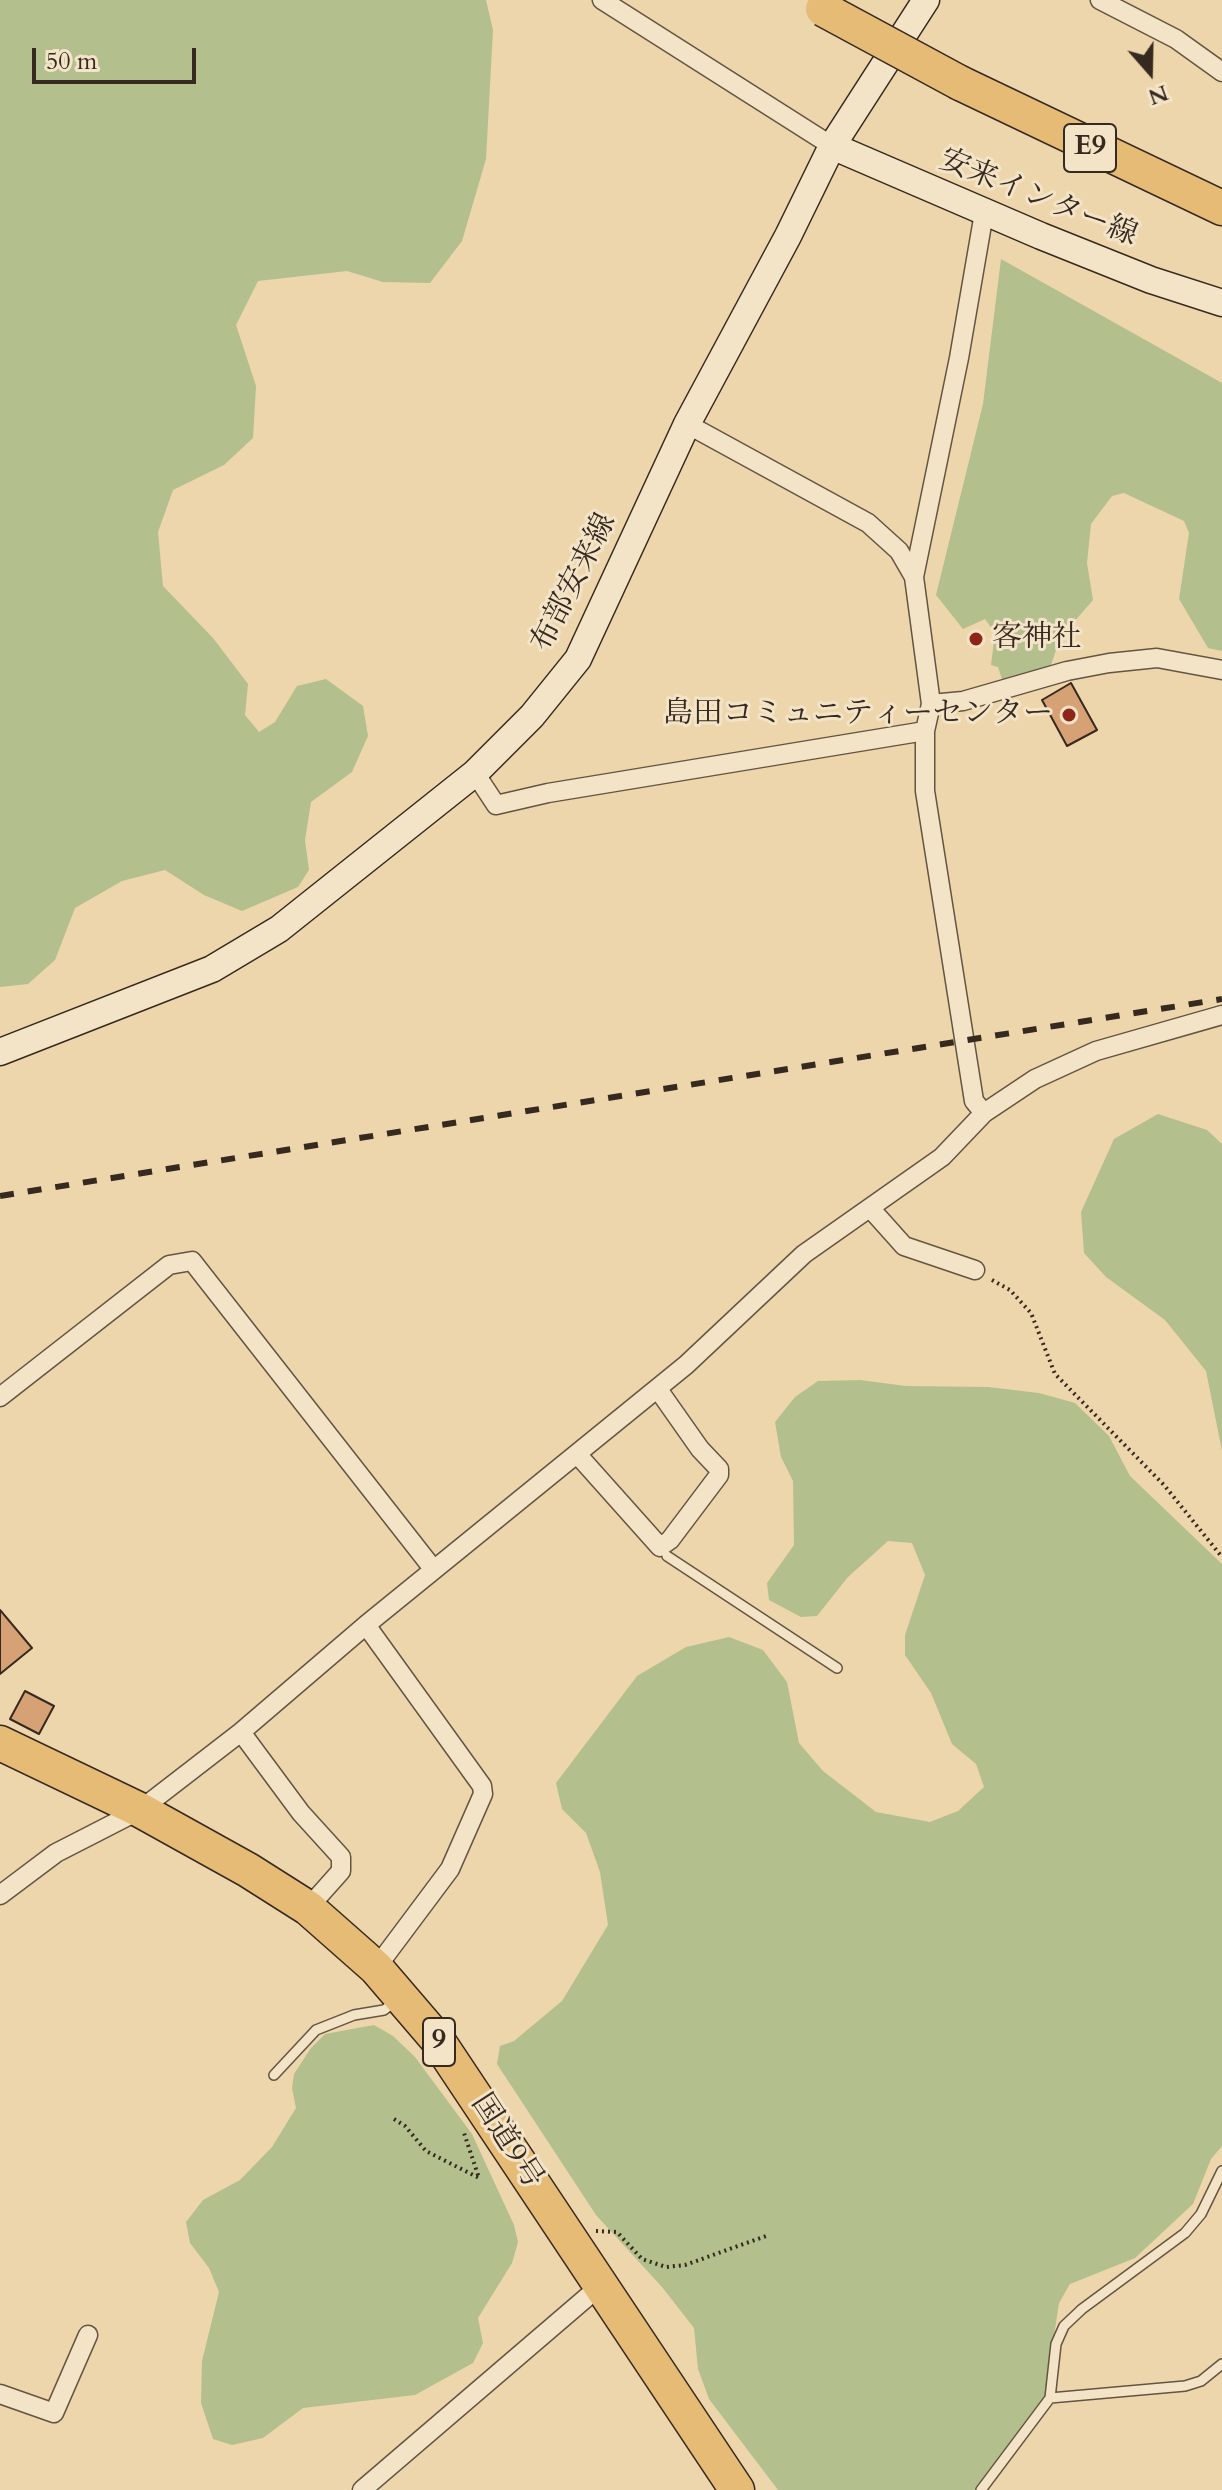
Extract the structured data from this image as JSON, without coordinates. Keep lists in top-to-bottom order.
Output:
{
  "streets": {
    "highway": ["E9", "9", "国道9号"],
    "main road": ["安来インター線", "布部安来線"]
  },
  "crossings": [
    ["安来インター線", "布部安来線"]
  ],
  "places": ["客神社", "島田コミュニティーセンター"],
  "scale_bar": "50 m",
  "north": "bottom"
}
